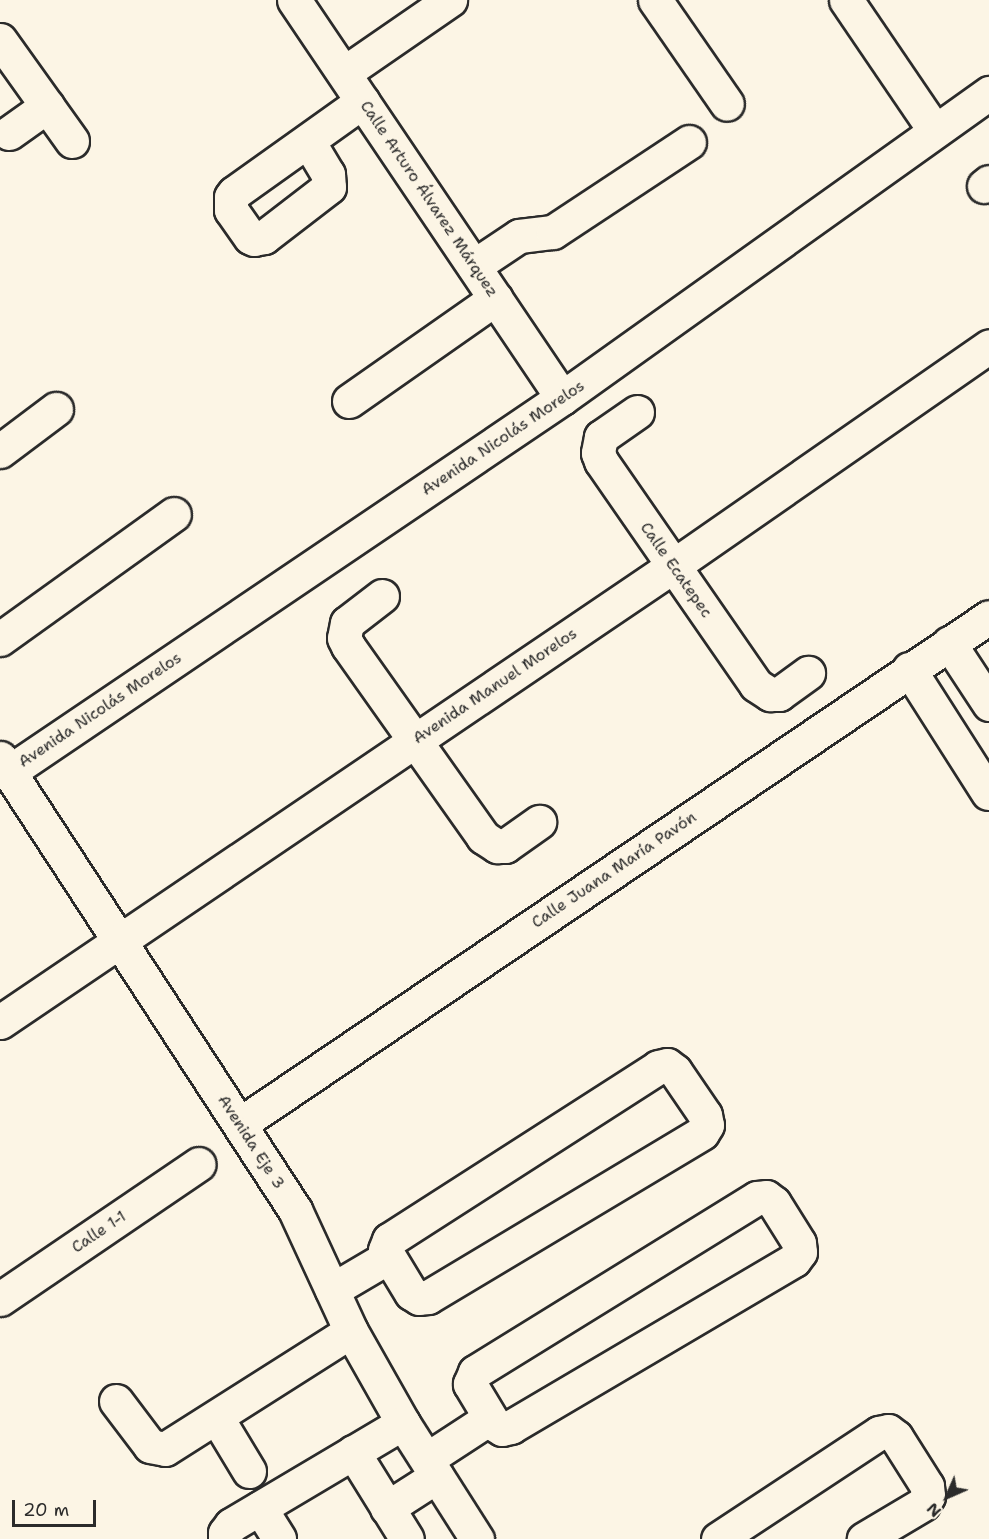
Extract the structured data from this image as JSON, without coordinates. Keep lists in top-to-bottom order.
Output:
{
  "streets": {
    "street": [
      "Calle Arturo Álvarez Márquez",
      "Avenida Nicolás Morelos",
      "Calle Ecatepec",
      "Avenida Manuel Morelos",
      "Calle Juana María Pavón",
      "Avenida Eje 3",
      "Calle 1-1"
    ]
  },
  "crossings": [
    ["Calle Arturo Álvarez Márquez", "Avenida Nicolás Morelos"],
    ["Avenida Nicolás Morelos", "Avenida Eje 3"],
    ["Calle Ecatepec", "Avenida Manuel Morelos"],
    ["Avenida Manuel Morelos", "Avenida Eje 3"],
    ["Calle Juana María Pavón", "Avenida Eje 3"]
  ],
  "scale_bar": "20 m",
  "north": "bottom left"
}
